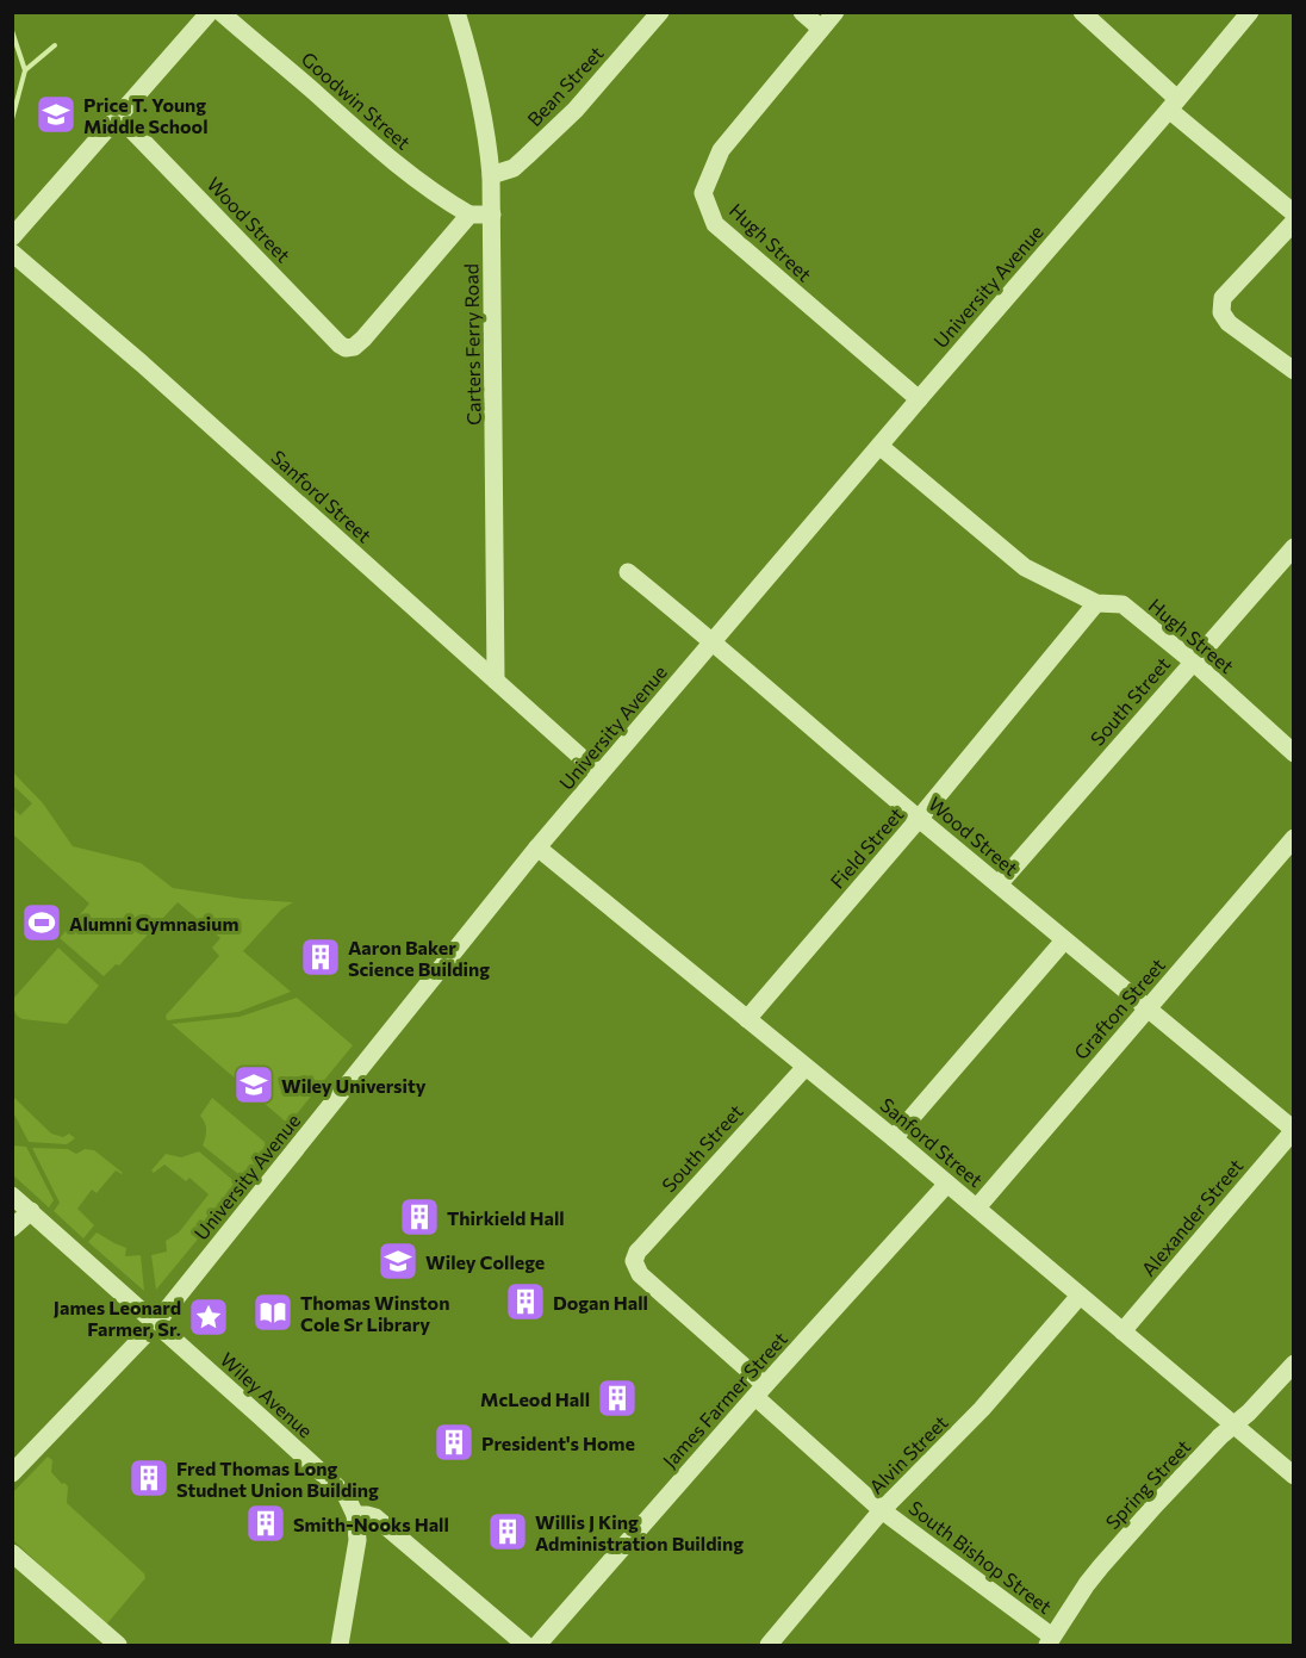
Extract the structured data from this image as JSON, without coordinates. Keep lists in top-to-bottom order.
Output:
{
  "streets": {
    "street": [
      "Bean Street",
      "Goodwin Street",
      "Wood Street",
      "Hugh Street",
      "University Avenue",
      "Carters Ferry Road",
      "Sanford Street",
      "South Street",
      "Field Street",
      "Grafton Street",
      "Alexander Street",
      "Wiley Avenue",
      "James Farmer Street",
      "Alvin Street",
      "Spring Street",
      "South Bishop Street"
    ]
  },
  "crossings": [
    ["Bean Street", "Carters Ferry Road"],
    ["Goodwin Street", "Wood Street"],
    ["Wood Street", "University Avenue"],
    ["Wood Street", "South Street"],
    ["Wood Street", "Field Street"],
    ["Wood Street", "Grafton Street"],
    ["Wood Street", "Alexander Street"],
    ["Hugh Street", "University Avenue"],
    ["Hugh Street", "South Street"],
    ["Hugh Street", "Field Street"],
    ["University Avenue", "Sanford Street"],
    ["University Avenue", "Wiley Avenue"],
    ["Carters Ferry Road", "Sanford Street"],
    ["Sanford Street", "South Street"],
    ["Sanford Street", "Field Street"],
    ["Sanford Street", "Grafton Street"],
    ["Sanford Street", "Alexander Street"],
    ["Sanford Street", "James Farmer Street"],
    ["Sanford Street", "Alvin Street"],
    ["Sanford Street", "Spring Street"],
    ["South Street", "South Bishop Street"],
    ["James Farmer Street", "South Bishop Street"],
    ["Alvin Street", "South Bishop Street"],
    ["Spring Street", "South Bishop Street"]
  ],
  "places": {
    "school or university": ["Price T. Young Middle School", "Wiley University", "Wiley College"],
    "sports": ["Alumni Gymnasium"],
    "building": [
      "Aaron Baker Science Building",
      "Thirkield Hall",
      "Dogan Hall",
      "McLeod Hall",
      "President's Home",
      "Fred Thomas Long Studnet Union Building",
      "Smith-Nooks Hall",
      "Willis J King Administration Building"
    ],
    "library": ["Thomas Winston Cole Sr Library"],
    "place": ["James Leonard Farmer, Sr."]
  }
}
